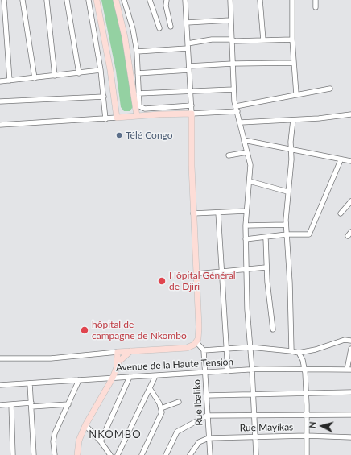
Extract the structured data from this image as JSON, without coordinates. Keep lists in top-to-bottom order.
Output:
{
  "streets": {
    "street": ["Avenue de la Haute Tension", "Rue Ibaliko", "Rue Mayikas"]
  },
  "crossings": [
    ["Avenue de la Haute Tension", "Rue Ibaliko"],
    ["Rue Ibaliko", "Rue Mayikas"]
  ],
  "districts": ["NKOMBO"],
  "places": ["Télé Congo", "Hôpital Général de Djiri", "hôpital de campagne de Nkombo"],
  "north": "left"
}
